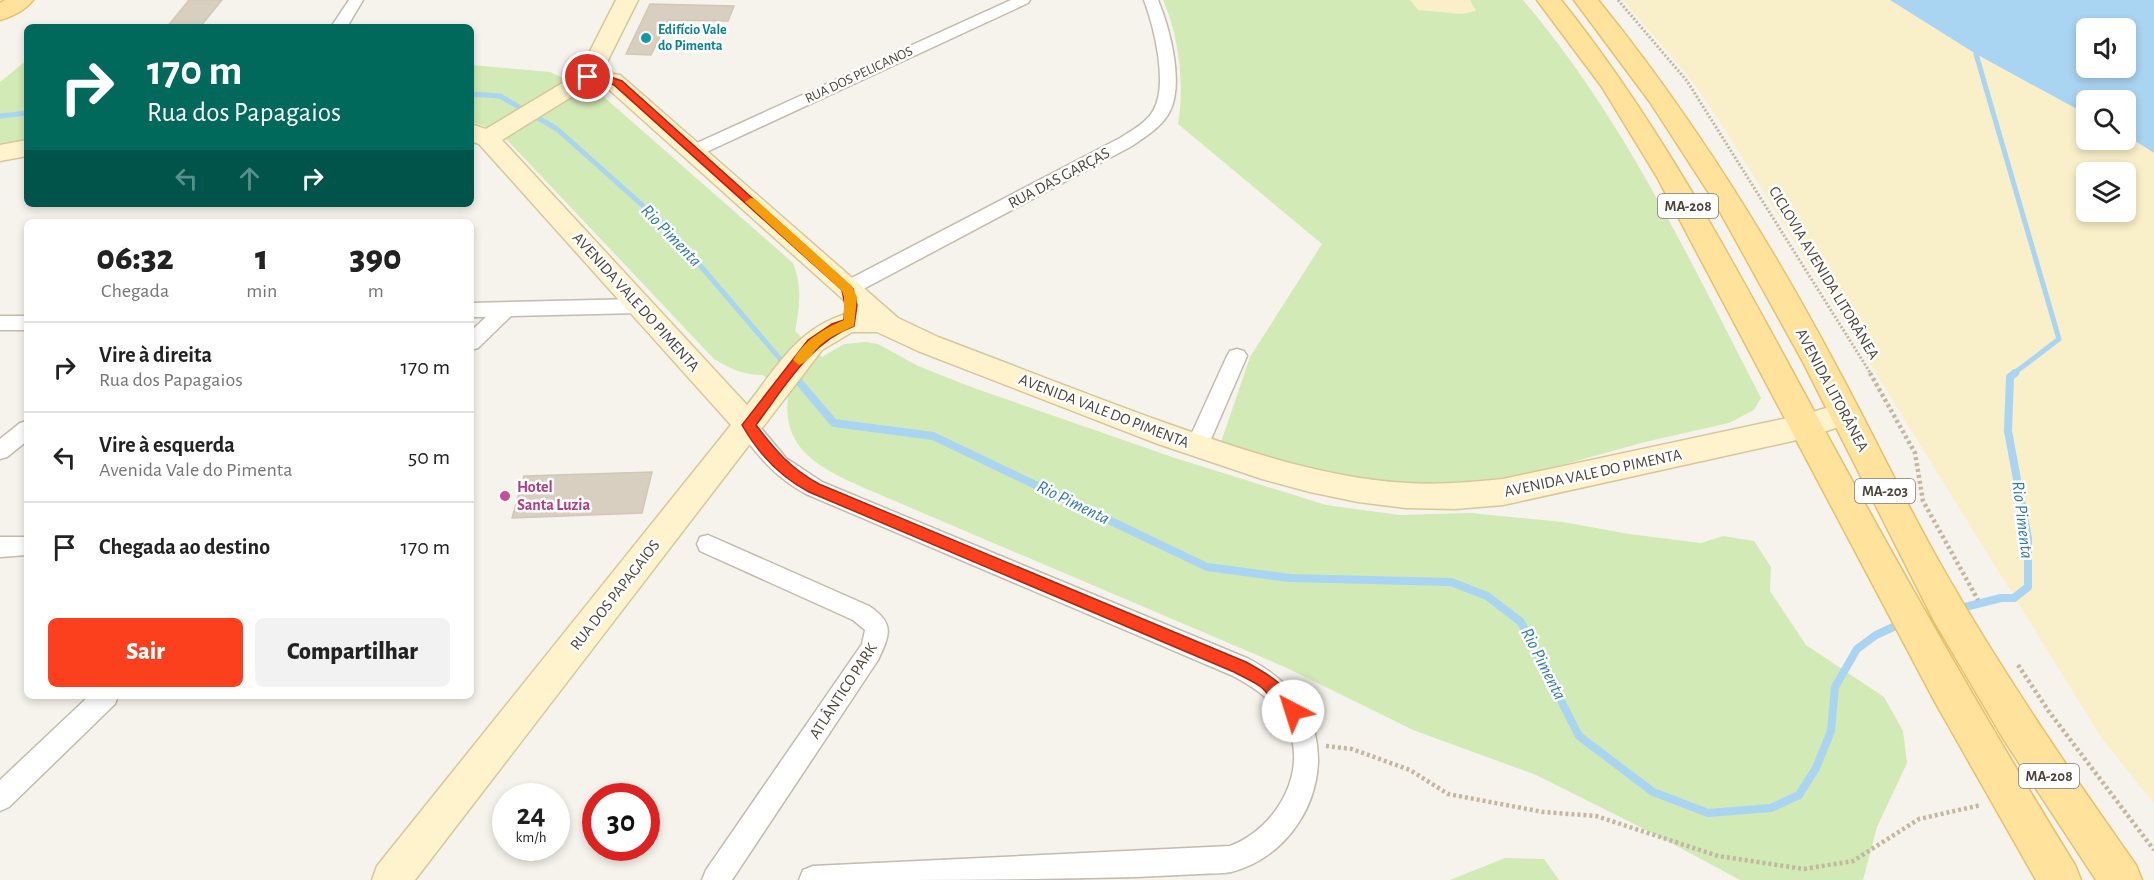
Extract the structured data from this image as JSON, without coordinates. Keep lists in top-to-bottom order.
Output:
{
  "streets": {
    "main road": [
      "MA-208",
      "AVENIDA VALE DO PIMENTA",
      "AVENIDA LITORÂNEA",
      "MA-203",
      "RUA DOS PAPAGAIOS"
    ],
    "street": ["RUA DOS PELICANOS", "RUA DAS GARÇAS", "ATLÂNTICO PARK"],
    "path": ["CICLOVIA AVENIDA LITORÂNEA"]
  },
  "crossings": [
    ["MA-208", "AVENIDA VALE DO PIMENTA"],
    ["MA-208", "MA-203"],
    ["AVENIDA VALE DO PIMENTA", "AVENIDA LITORÂNEA"],
    ["AVENIDA VALE DO PIMENTA", "MA-203"],
    ["AVENIDA VALE DO PIMENTA", "RUA DOS PAPAGAIOS"]
  ],
  "water": ["Rio Pimenta"],
  "places": ["Edifício Vale do Pimenta", "Hotel Santa Luzia"],
  "page": {
    "turn": ["170 m", "Rua dos Papagaios"],
    "eta": [
      "06:32",
      "Chegada",
      "1",
      "min",
      "390",
      "m"
    ],
    "list": [
      {
        "name": "Vire à direita",
        "note": "Rua dos Papagaios",
        "value": "170 m"
      },
      {
        "name": "Vire à esquerda",
        "note": "Avenida Vale do Pimenta",
        "value": "50 m"
      },
      {
        "name": "Chegada ao destino",
        "value": "170 m"
      }
    ],
    "buttons": ["Sair", "Compartilhar"],
    "speed": "24 km/h",
    "limit": "30"
  }
}
